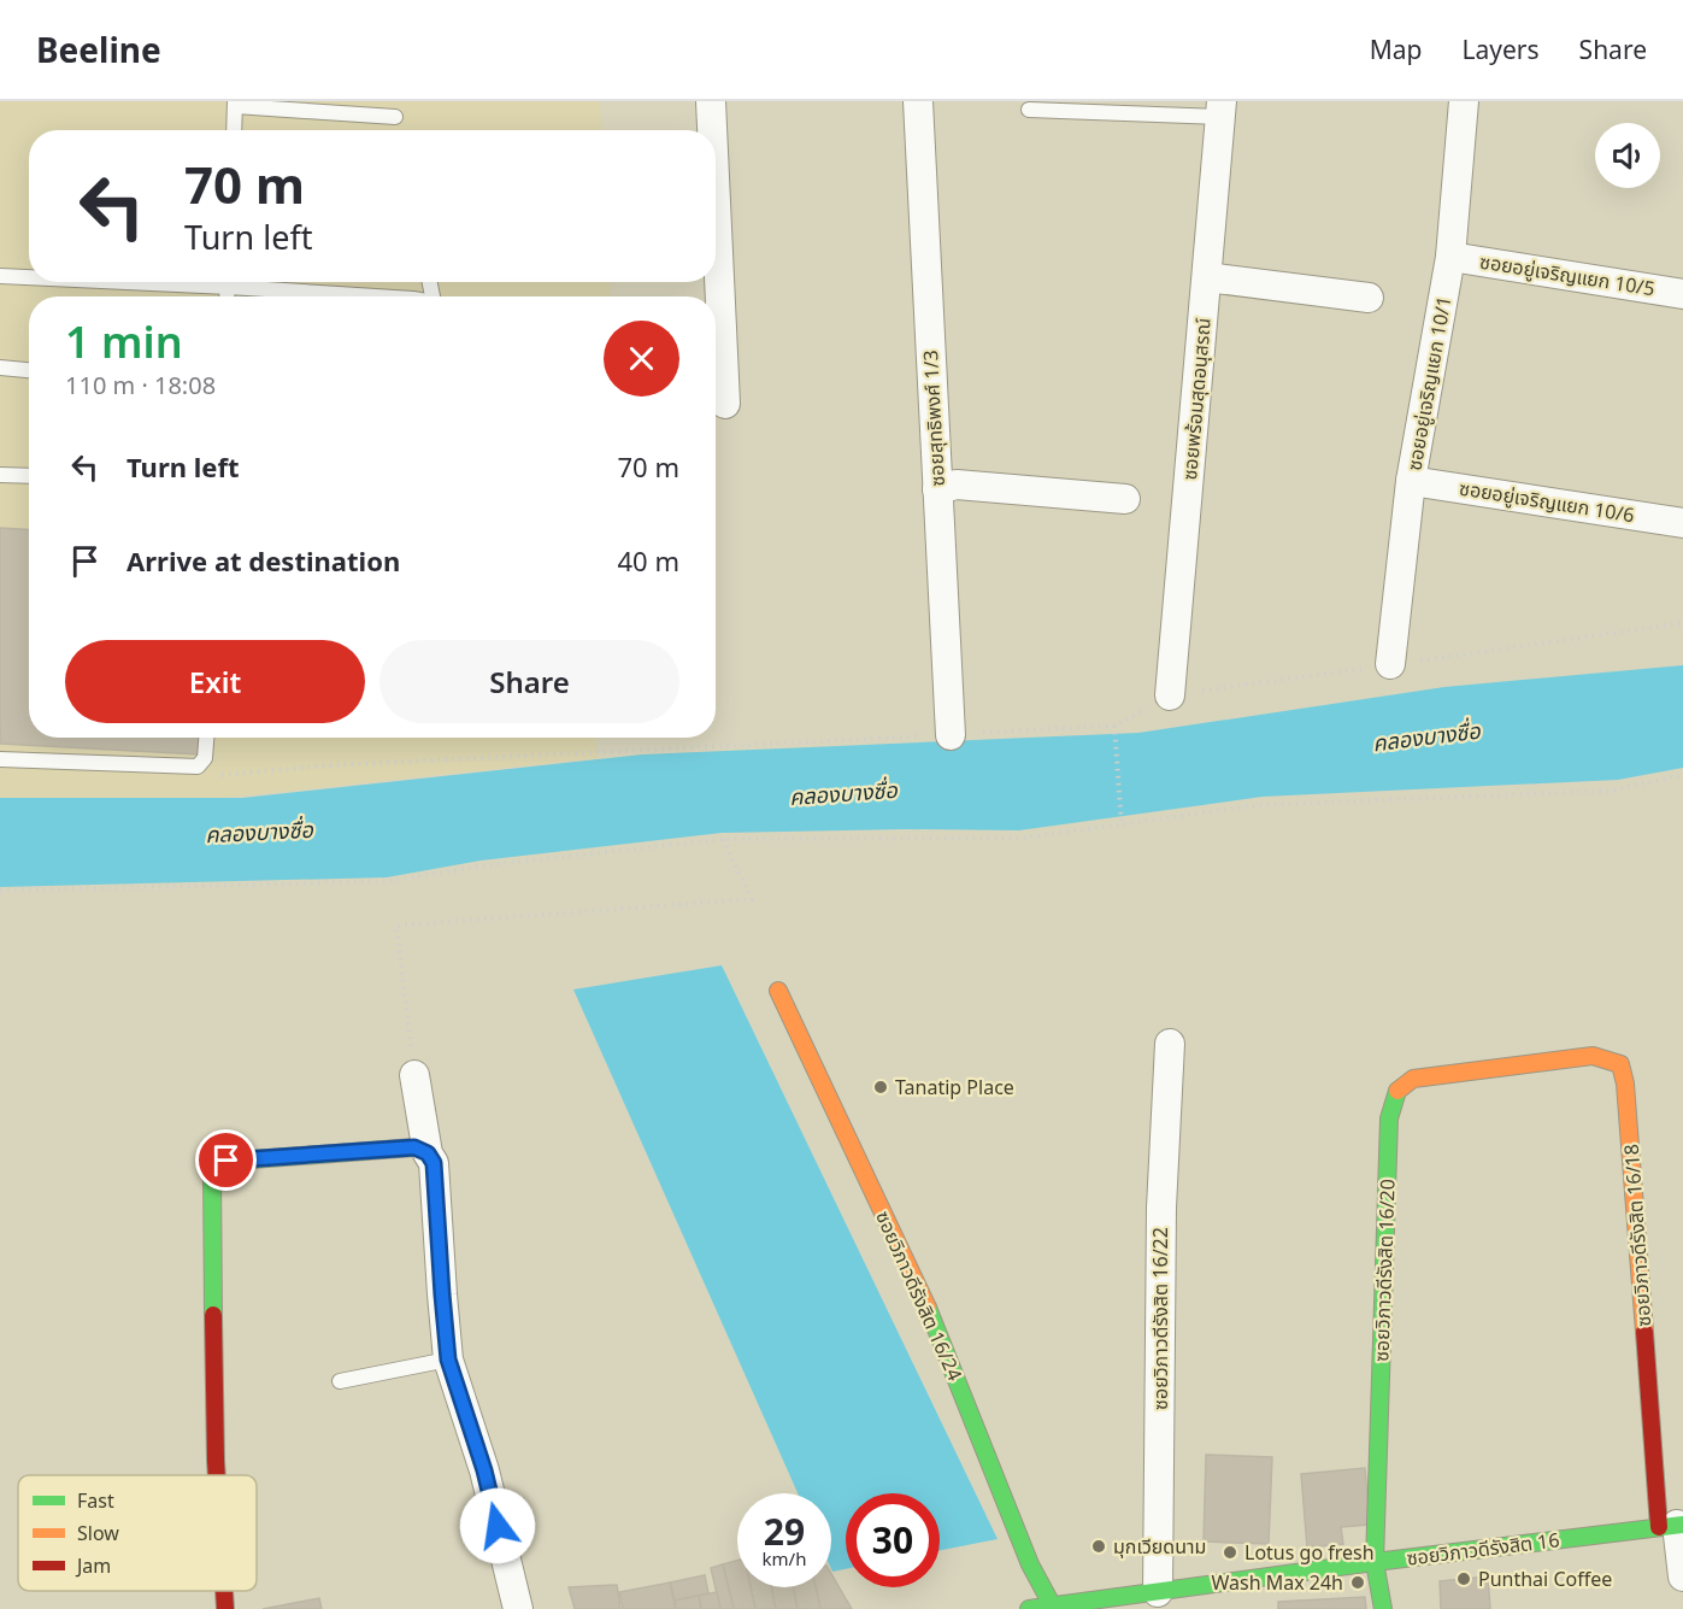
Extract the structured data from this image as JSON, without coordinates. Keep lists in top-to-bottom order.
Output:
{
  "streets": {
    "street": [
      "ซอยอยู่เจริญแยก 10/5",
      "ซอยอยู่เจริญแยก 10/1",
      "ซอยพร้อมสุดอนุสรณ์",
      "ซอยสุทธิพงศ์ 1/3",
      "ซอยอยู่เจริญแยก 10/6",
      "ซอยวิภาวดีรังสิต 16/18",
      "ซอยวิภาวดีรังสิต 16/20",
      "ซอยวิภาวดีรังสิต 16/24",
      "ซอยวิภาวดีรังสิต 16/22",
      "ซอยวิภาวดีรังสิต 16"
    ]
  },
  "crossings": [
    ["ซอยอยู่เจริญแยก 10/5", "ซอยอยู่เจริญแยก 10/1"],
    ["ซอยอยู่เจริญแยก 10/1", "ซอยอยู่เจริญแยก 10/6"],
    ["ซอยวิภาวดีรังสิต 16/18", "ซอยวิภาวดีรังสิต 16/20"],
    ["ซอยวิภาวดีรังสิต 16/18", "ซอยวิภาวดีรังสิต 16"],
    ["ซอยวิภาวดีรังสิต 16/20", "ซอยวิภาวดีรังสิต 16"],
    ["ซอยวิภาวดีรังสิต 16/24", "ซอยวิภาวดีรังสิต 16"],
    ["ซอยวิภาวดีรังสิต 16/22", "ซอยวิภาวดีรังสิต 16"]
  ],
  "water": ["คลองบางซื่อ"],
  "places": [
    "Tanatip Place",
    "มุกเวียดนาม",
    "Lotus go fresh",
    "Punthai Coffee",
    "Wash Max 24h"
  ],
  "legend": ["Fast", "Slow", "Jam"],
  "page": {
    "header": "Beeline",
    "nav": ["Map", "Layers", "Share"],
    "turn": ["70 m", "Turn left"],
    "heading": ["1 min", "110 m · 18:08"],
    "list": [
      {
        "name": "Turn left",
        "value": "70 m"
      },
      {
        "name": "Arrive at destination",
        "value": "40 m"
      }
    ],
    "buttons": ["Exit", "Share"],
    "speed": "29 km/h",
    "limit": "30"
  }
}
